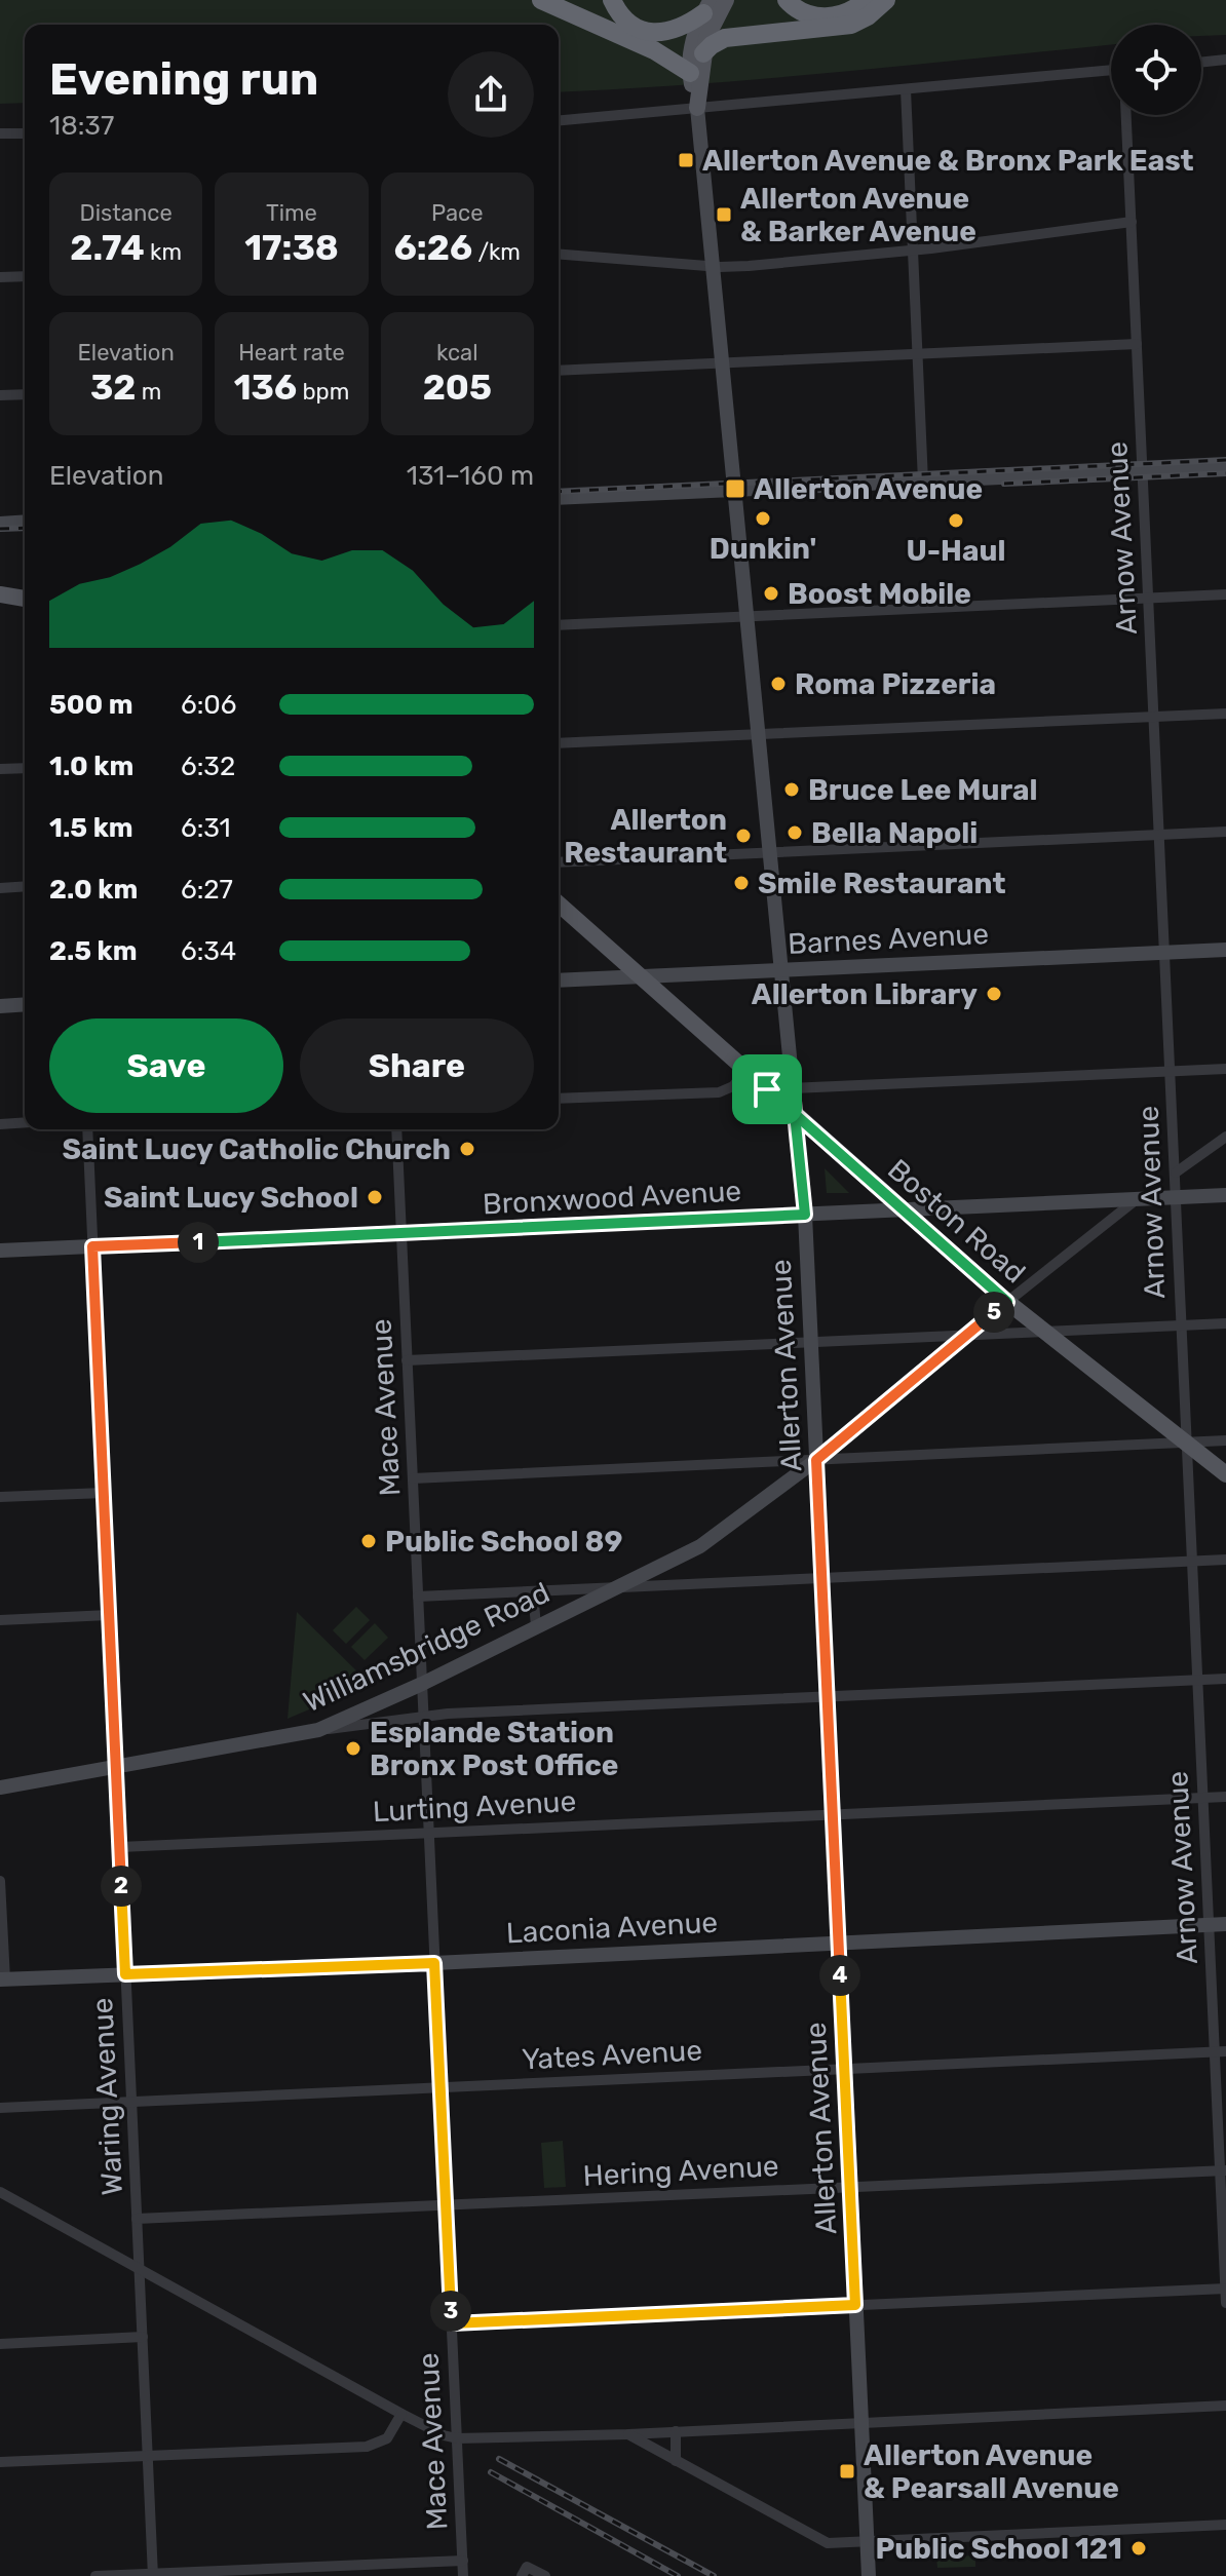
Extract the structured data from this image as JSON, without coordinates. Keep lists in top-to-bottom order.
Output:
{
  "streets": {
    "main road": [
      "Barnes Avenue",
      "Bronxwood Avenue",
      "Boston Road",
      "Allerton Avenue",
      "Williamsbridge Road",
      "Laconia Avenue"
    ],
    "street": [
      "Arnow Avenue",
      "Mace Avenue",
      "Lurting Avenue",
      "Yates Avenue",
      "Waring Avenue",
      "Hering Avenue"
    ]
  },
  "crossings": [
    ["Arnow Avenue", "Barnes Avenue"],
    ["Arnow Avenue", "Bronxwood Avenue"],
    ["Arnow Avenue", "Boston Road"],
    ["Arnow Avenue", "Lurting Avenue"],
    ["Arnow Avenue", "Laconia Avenue"],
    ["Arnow Avenue", "Yates Avenue"],
    ["Arnow Avenue", "Hering Avenue"],
    ["Barnes Avenue", "Boston Road"],
    ["Barnes Avenue", "Allerton Avenue"],
    ["Bronxwood Avenue", "Boston Road"],
    ["Bronxwood Avenue", "Allerton Avenue"],
    ["Bronxwood Avenue", "Mace Avenue"],
    ["Bronxwood Avenue", "Williamsbridge Road"],
    ["Bronxwood Avenue", "Waring Avenue"],
    ["Boston Road", "Allerton Avenue"],
    ["Boston Road", "Williamsbridge Road"],
    ["Allerton Avenue", "Williamsbridge Road"],
    ["Allerton Avenue", "Lurting Avenue"],
    ["Allerton Avenue", "Laconia Avenue"],
    ["Allerton Avenue", "Yates Avenue"],
    ["Allerton Avenue", "Hering Avenue"],
    ["Mace Avenue", "Williamsbridge Road"],
    ["Mace Avenue", "Lurting Avenue"],
    ["Mace Avenue", "Laconia Avenue"],
    ["Mace Avenue", "Yates Avenue"],
    ["Mace Avenue", "Hering Avenue"],
    ["Williamsbridge Road", "Waring Avenue"],
    ["Lurting Avenue", "Waring Avenue"],
    ["Laconia Avenue", "Waring Avenue"],
    ["Yates Avenue", "Waring Avenue"],
    ["Waring Avenue", "Hering Avenue"]
  ],
  "places": {
    "transit": [
      "Allerton Avenue & Bronx Park East",
      "Allerton Avenue & Barker Avenue",
      "Allerton Avenue",
      "Allerton Avenue & Pearsall Avenue"
    ],
    "other": [
      "Dunkin'",
      "U-Haul",
      "Boost Mobile",
      "Roma Pizzeria",
      "Bruce Lee Mural",
      "Bella Napoli",
      "Allerton Restaurant",
      "Smile Restaurant",
      "Allerton Library",
      "Saint Lucy Catholic Church",
      "Saint Lucy School",
      "Public School 89",
      "Esplande Station Bronx Post Office",
      "Public School 121"
    ]
  },
  "page": {
    "heading": ["Evening run", "18:37"],
    "stats": [
      ["Distance", "2.74 km"],
      ["Time", "17:38"],
      ["Pace", "6:26 /km"],
      ["Elevation", "32 m"],
      ["Heart rate", "136 bpm"],
      ["kcal", "205"]
    ],
    "chart": ["Elevation", "131–160 m"],
    "list": [
      {
        "name": "500 m",
        "note": "6:06"
      },
      {
        "name": "1.0 km",
        "note": "6:32"
      },
      {
        "name": "1.5 km",
        "note": "6:31"
      },
      {
        "name": "2.0 km",
        "note": "6:27"
      },
      {
        "name": "2.5 km",
        "note": "6:34"
      }
    ],
    "buttons": ["Save", "Share"],
    "pins": [
      "1",
      "5",
      "2",
      "4",
      "3"
    ]
  }
}
